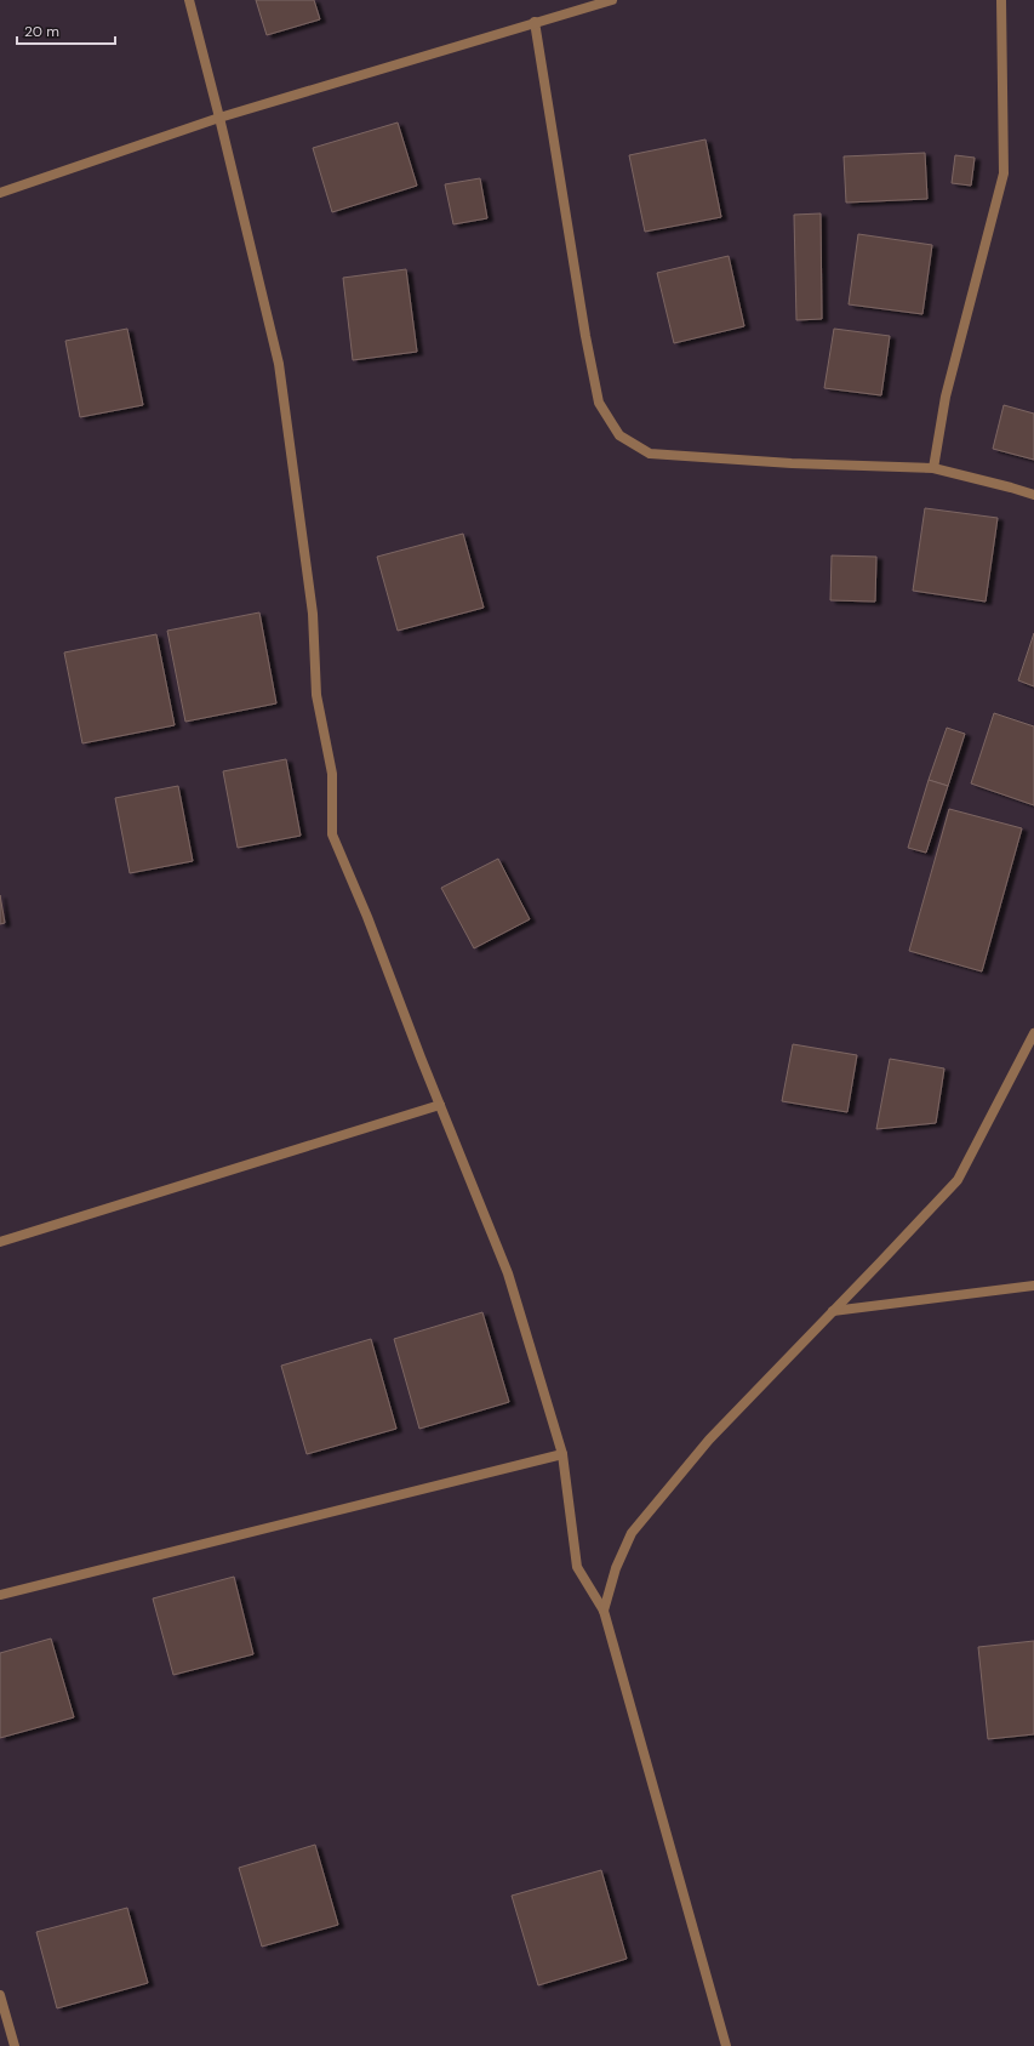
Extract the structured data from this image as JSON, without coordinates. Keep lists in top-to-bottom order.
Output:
{
  "scale_bar": "20 m"
}
